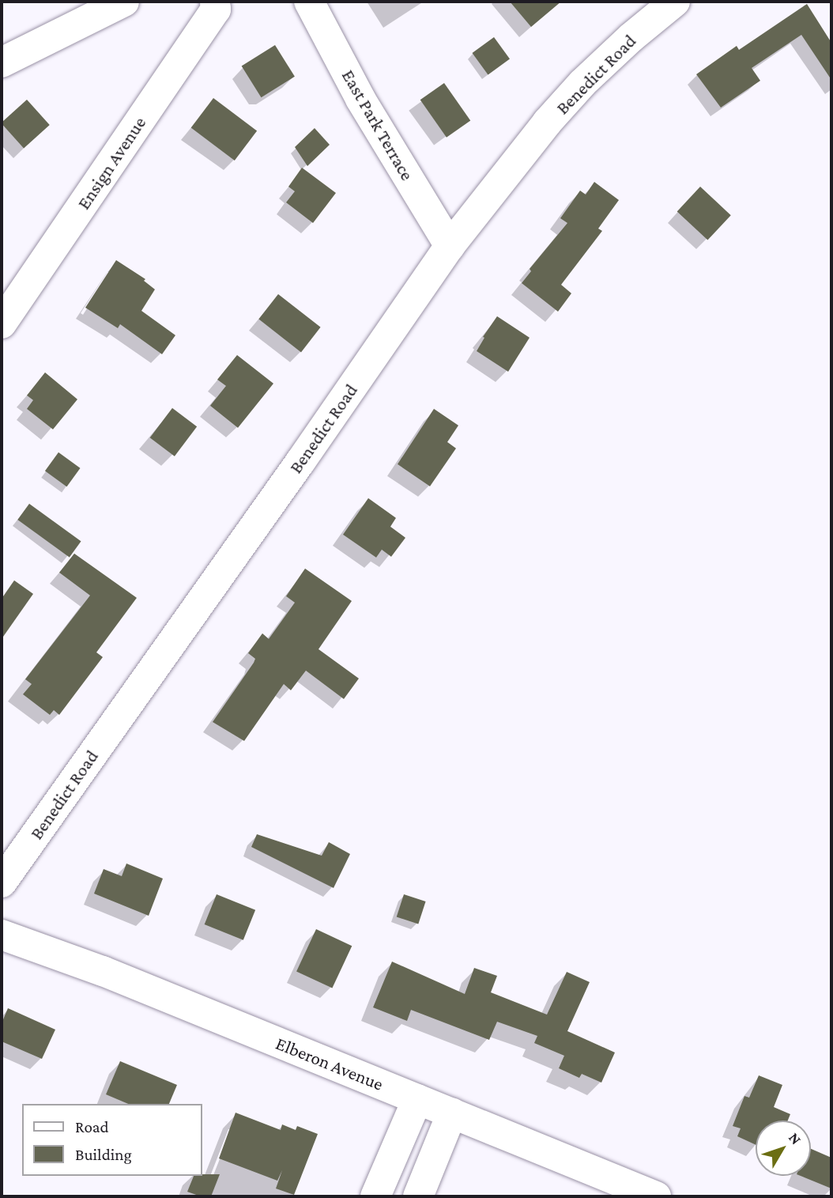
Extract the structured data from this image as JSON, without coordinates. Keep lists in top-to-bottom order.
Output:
{
  "streets": {
    "street": [
      "Benedict Road",
      "East Park Terrace",
      "Ensign Avenue",
      "Elberon Avenue"
    ]
  },
  "crossings": [
    ["Benedict Road", "East Park Terrace"]
  ],
  "legend": ["Road", "Building"],
  "north": "top right"
}
